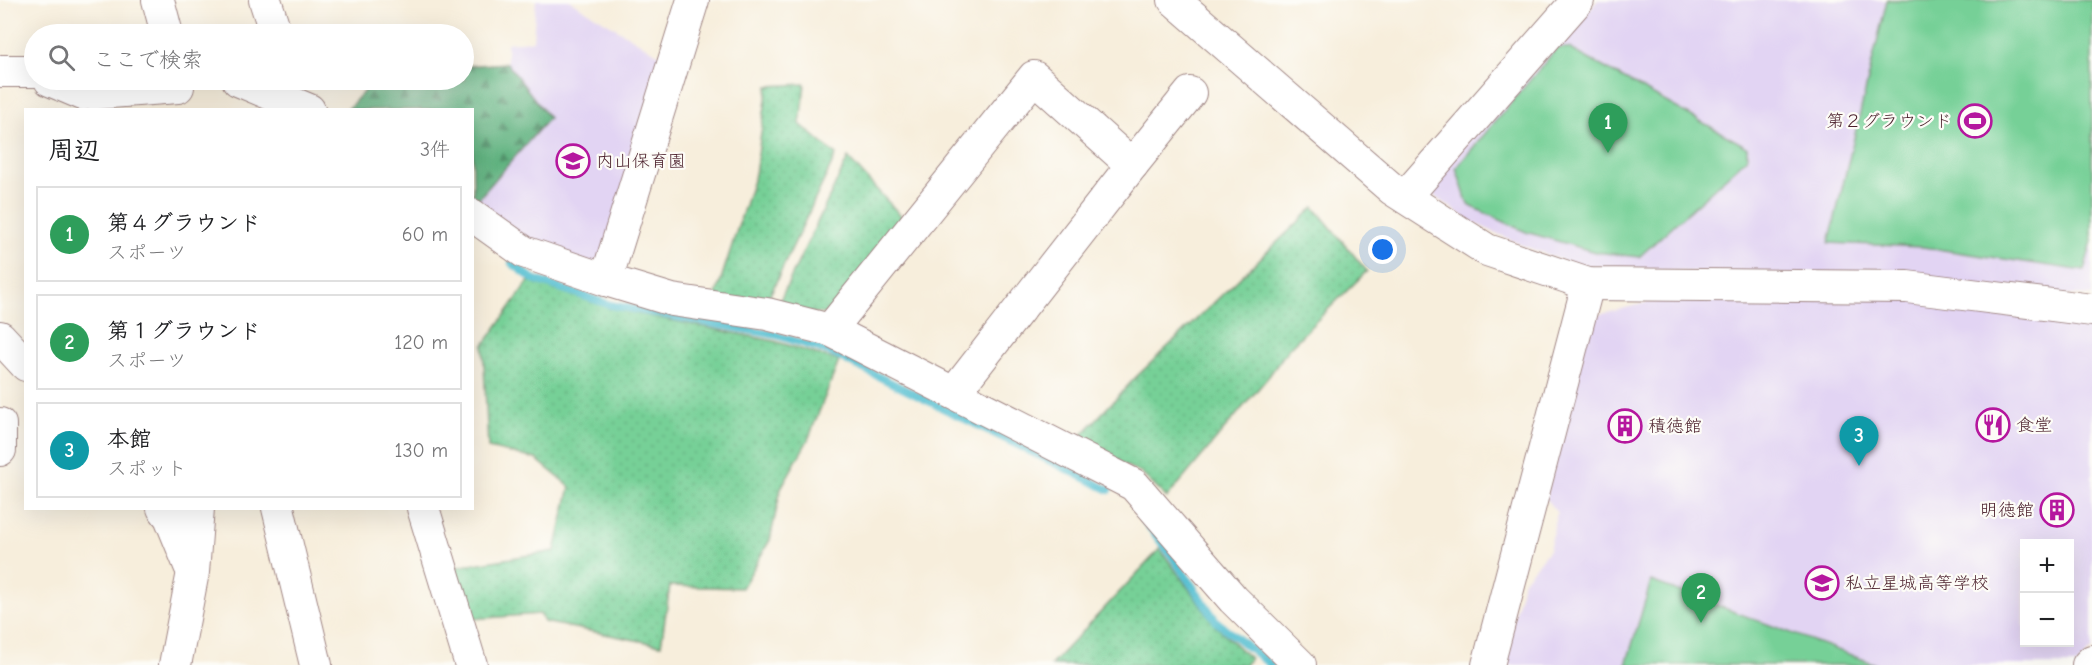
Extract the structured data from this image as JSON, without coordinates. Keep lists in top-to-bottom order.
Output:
{
  "places": {
    "sports": ["第２グラウンド"],
    "school or university": ["内山保育園", "私立星城高等学校"],
    "restaurant": ["食堂"],
    "building": ["積徳館", "明徳館"]
  },
  "page": {
    "search": "ここで検索",
    "pins": ["1", "3", "2"],
    "heading": ["周辺", "3件"],
    "list": [
      {
        "mark": "1",
        "name": "第４グラウンド",
        "note": "スポーツ",
        "value": "60 m"
      },
      {
        "mark": "2",
        "name": "第１グラウンド",
        "note": "スポーツ",
        "value": "120 m"
      },
      {
        "mark": "3",
        "name": "本館",
        "note": "スポット",
        "value": "130 m"
      }
    ],
    "map_buttons": ["+", "−"]
  }
}
